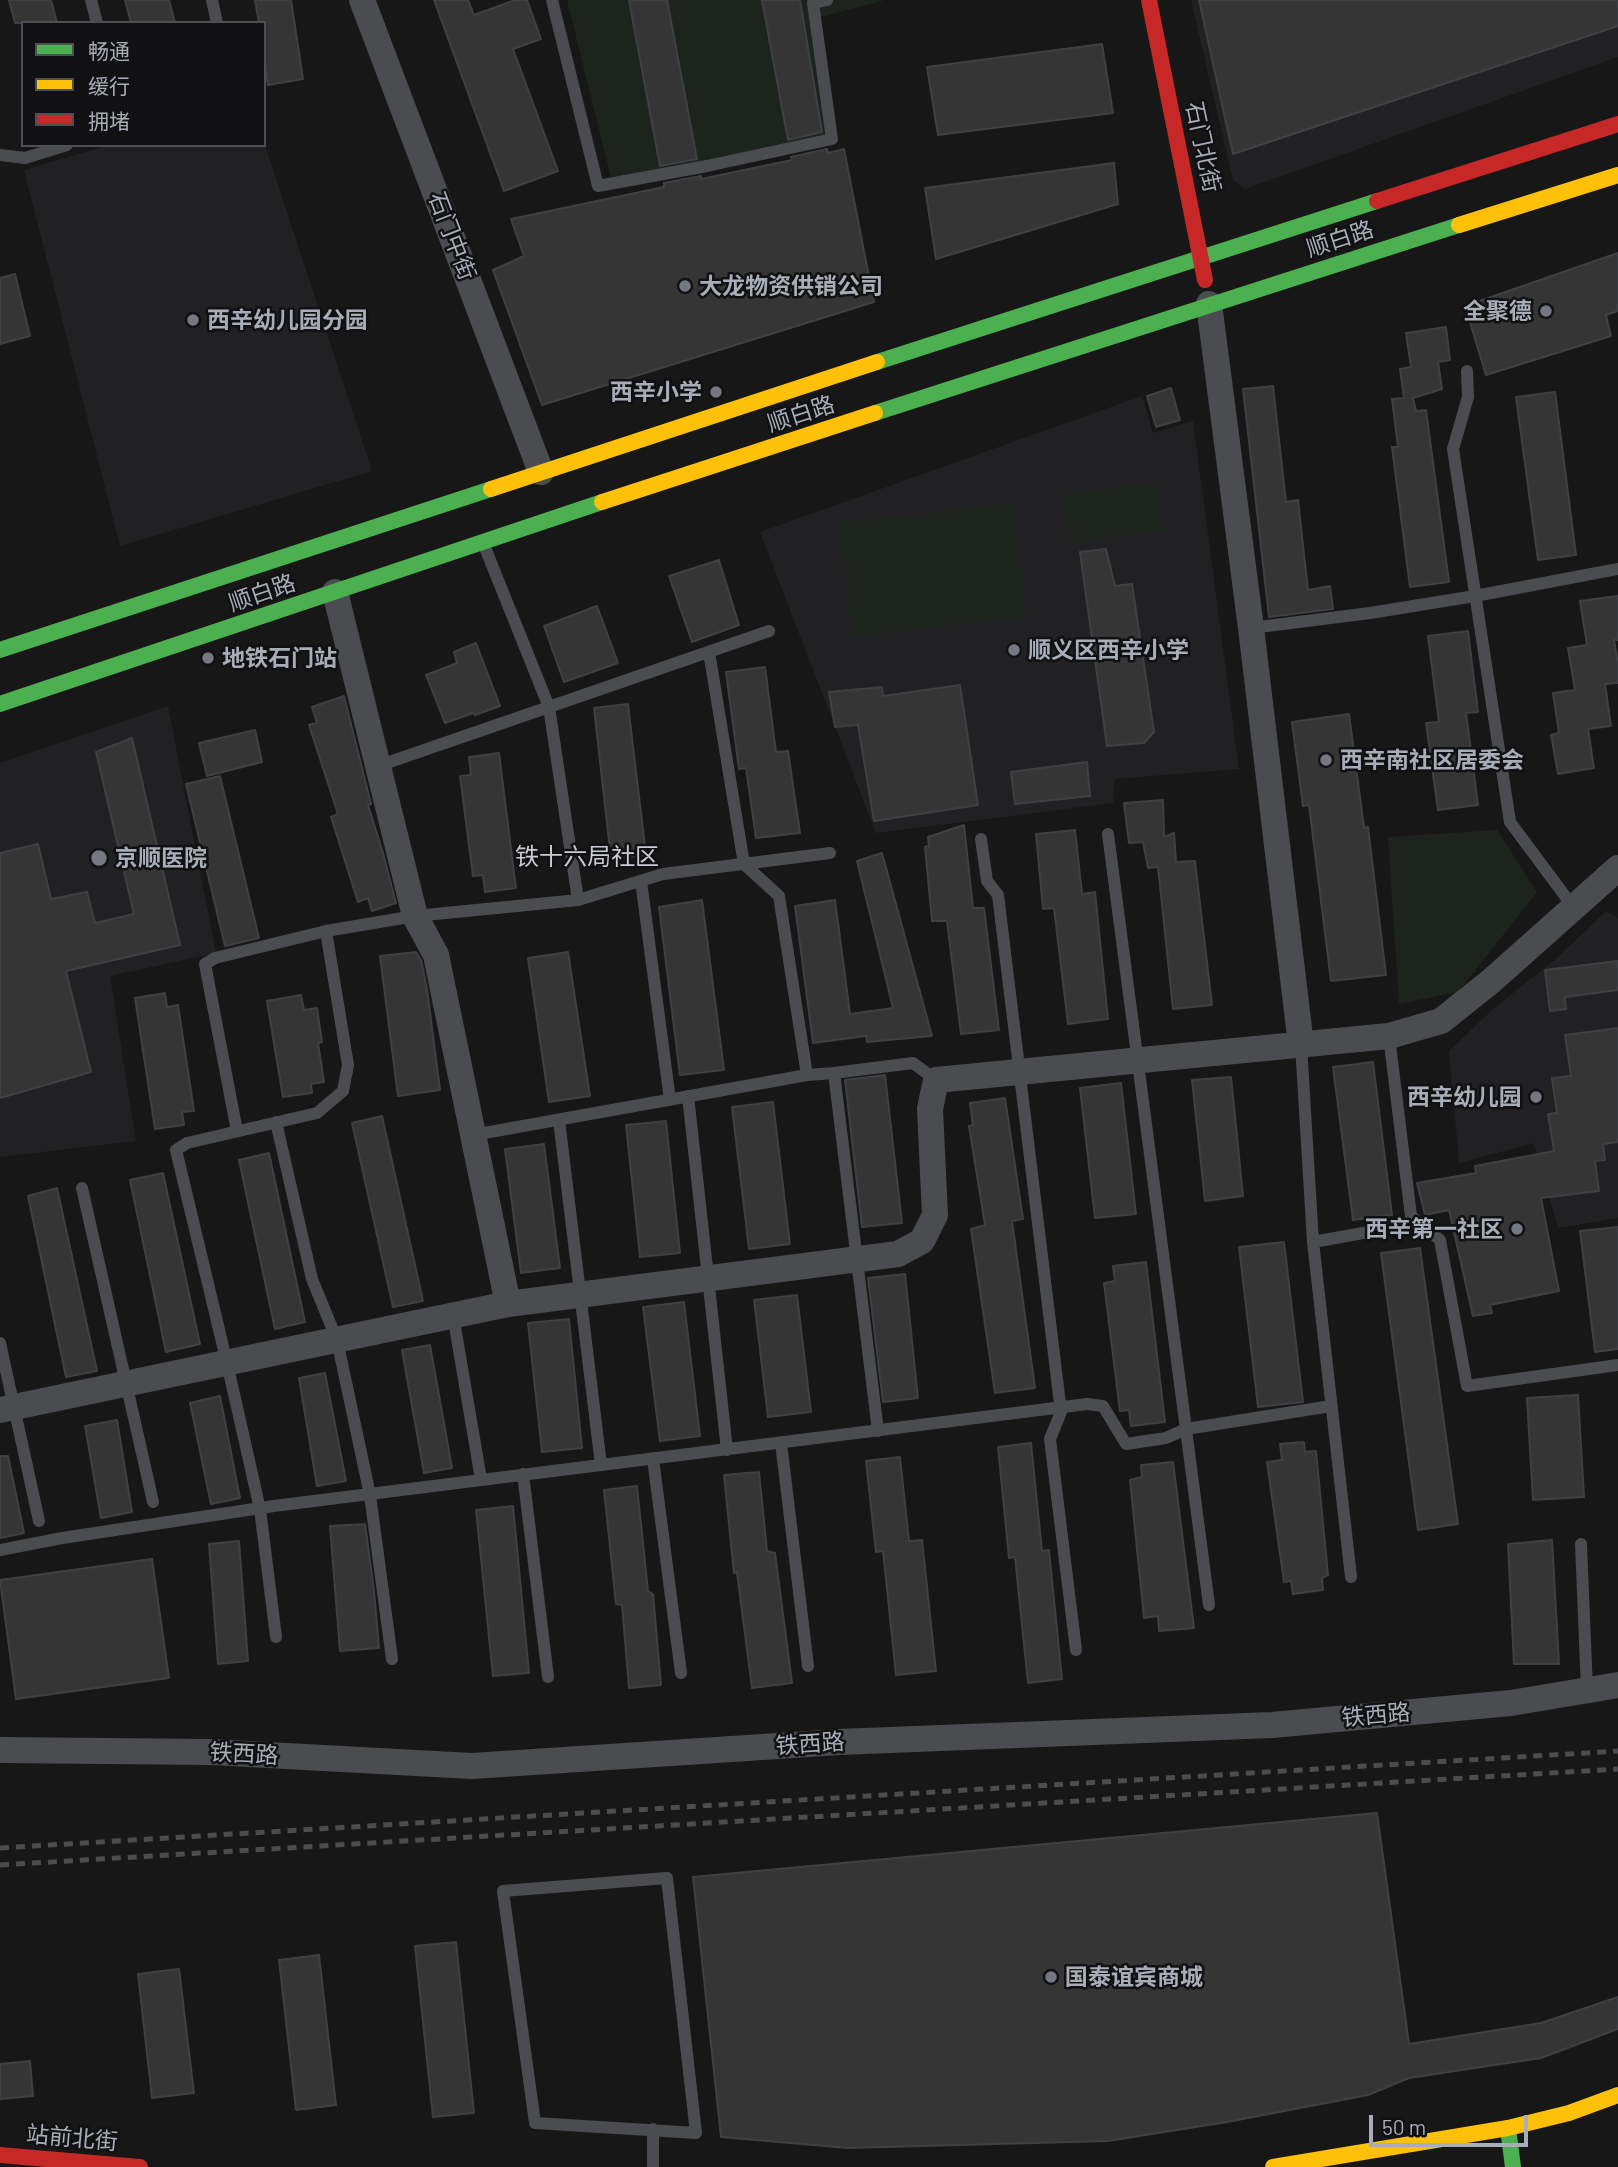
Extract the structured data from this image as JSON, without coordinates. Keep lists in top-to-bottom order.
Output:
{
  "streets": {
    "main road": ["石门北街", "顺白路", "站前北街"],
    "street": ["石门中街", "铁西路"]
  },
  "crossings": [
    ["石门北街", "顺白路"],
    ["石门中街", "顺白路"]
  ],
  "districts": ["铁十六局社区"],
  "places": [
    "大龙物资供销公司",
    "全聚德",
    "西辛幼儿园分园",
    "西辛小学",
    "顺义区西辛小学",
    "地铁石门站",
    "西辛南社区居委会",
    "京顺医院",
    "西辛幼儿园",
    "西辛第一社区",
    "国泰谊宾商城"
  ],
  "legend": ["畅通", "缓行", "拥堵"],
  "scale_bar": "50 m"
}
